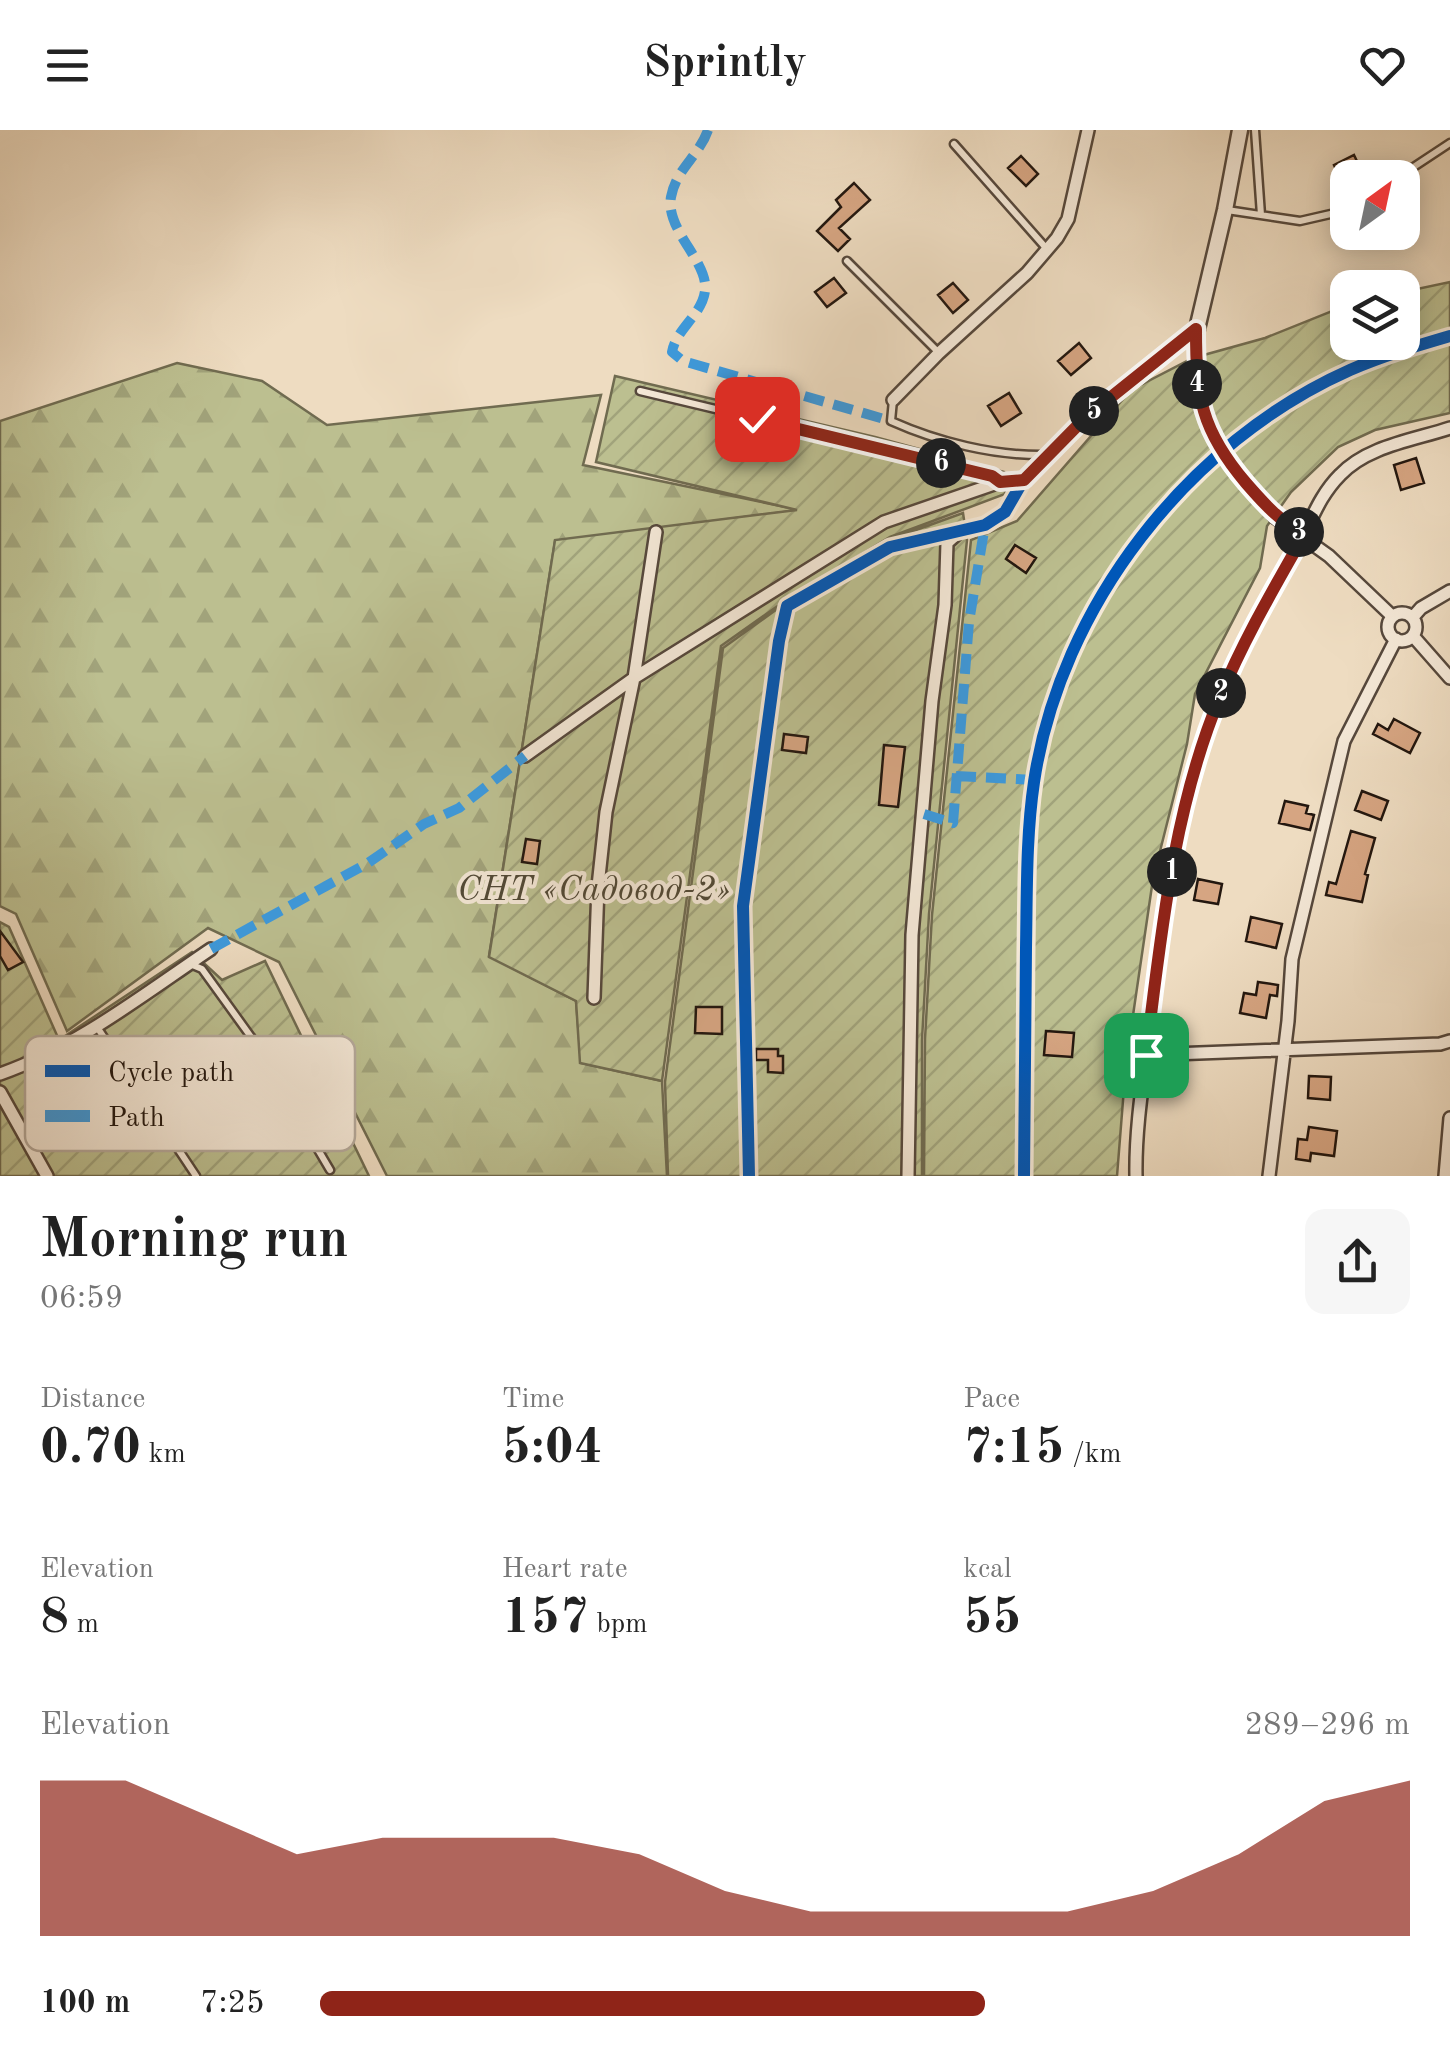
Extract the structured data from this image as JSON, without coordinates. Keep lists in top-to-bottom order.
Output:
{
  "parks": ["СНТ «Садовод-2»"],
  "legend": ["Cycle path", "Path"],
  "north": "top right",
  "page": {
    "header": "Sprintly",
    "pins": [
      "4",
      "5",
      "6",
      "3",
      "2",
      "1"
    ],
    "heading": ["Morning run", "06:59"],
    "stats": [
      ["Distance", "0.70 km"],
      ["Time", "5:04"],
      ["Pace", "7:15 /km"],
      ["Elevation", "8 m"],
      ["Heart rate", "157 bpm"],
      ["kcal", "55"]
    ],
    "chart": ["Elevation", "289–296 m"],
    "list": [
      {
        "name": "100 m",
        "note": "7:25"
      }
    ]
  }
}
